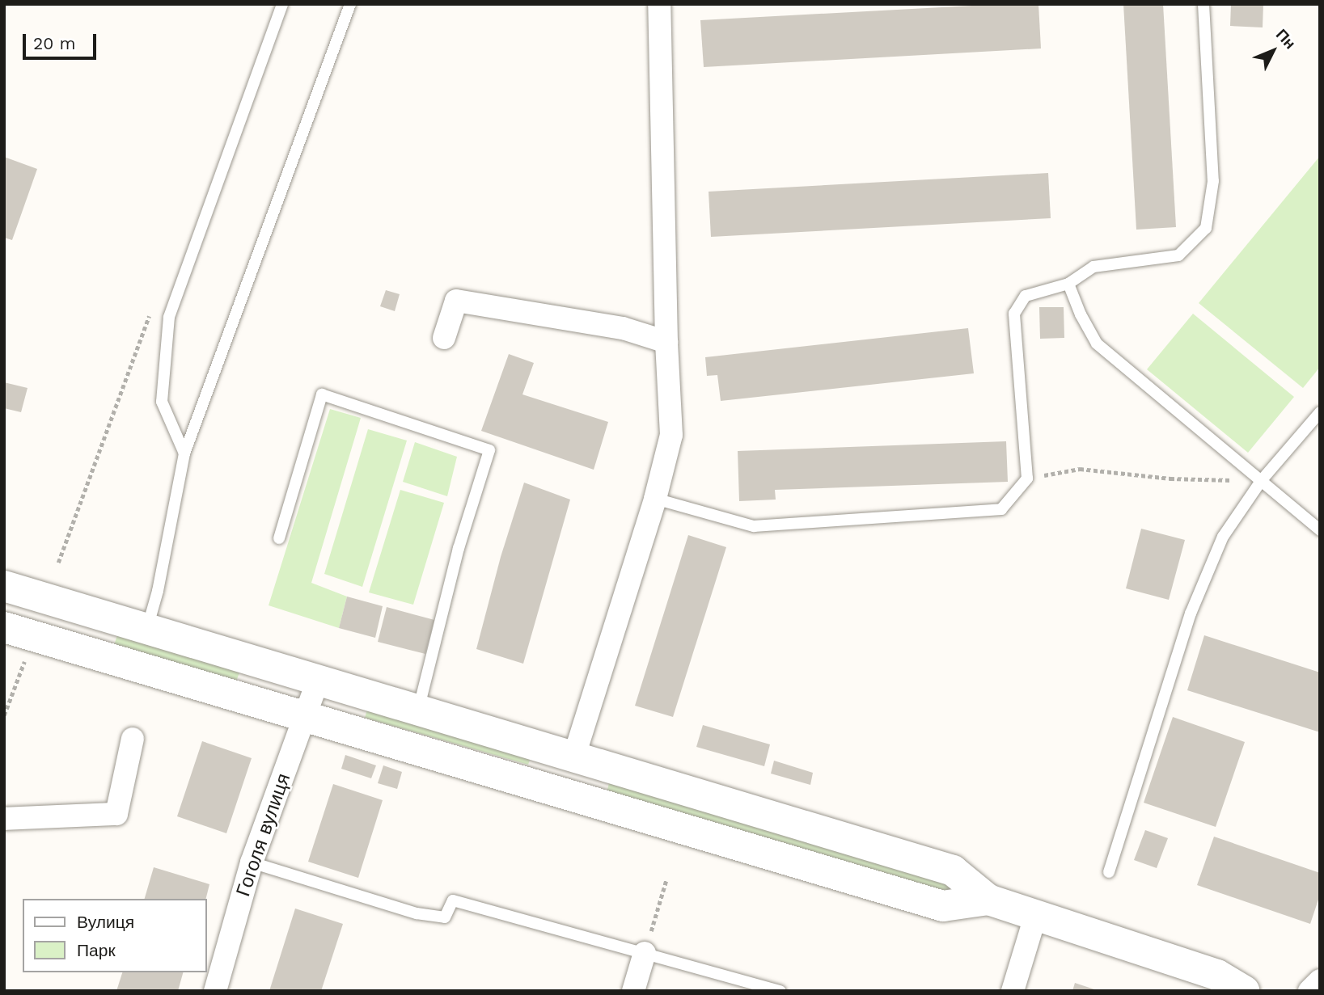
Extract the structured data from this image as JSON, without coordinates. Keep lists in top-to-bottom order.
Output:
{
  "streets": {
    "street": ["Гоголя вулиця"]
  },
  "legend": ["Вулиця", "Парк"],
  "scale_bar": "20 m",
  "north": "top right"
}
